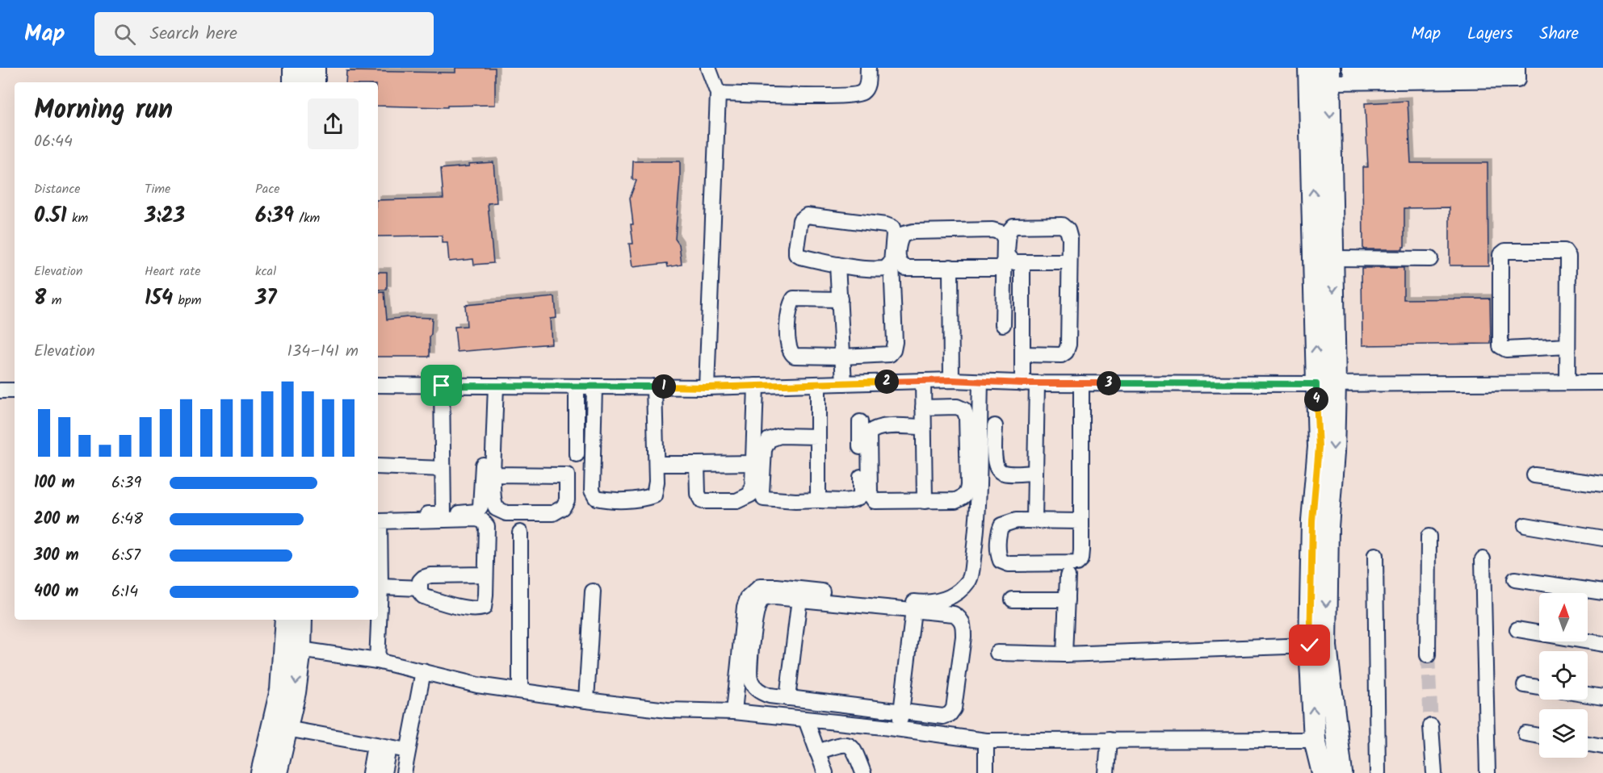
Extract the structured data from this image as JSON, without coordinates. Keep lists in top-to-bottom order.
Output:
{
  "north": "top",
  "page": {
    "header": "Map",
    "search": "Search here",
    "nav": ["Map", "Layers", "Share"],
    "heading": ["Morning run", "06:44"],
    "stats": [
      ["Distance", "0.51 km"],
      ["Time", "3:23"],
      ["Pace", "6:39 /km"],
      ["Elevation", "8 m"],
      ["Heart rate", "154 bpm"],
      ["kcal", "37"]
    ],
    "chart": ["Elevation", "134–141 m"],
    "pins": [
      "2",
      "3",
      "1",
      "4"
    ],
    "list": [
      {
        "name": "100 m",
        "note": "6:39"
      },
      {
        "name": "200 m",
        "note": "6:48"
      },
      {
        "name": "300 m",
        "note": "6:57"
      },
      {
        "name": "400 m",
        "note": "6:14"
      }
    ]
  }
}
